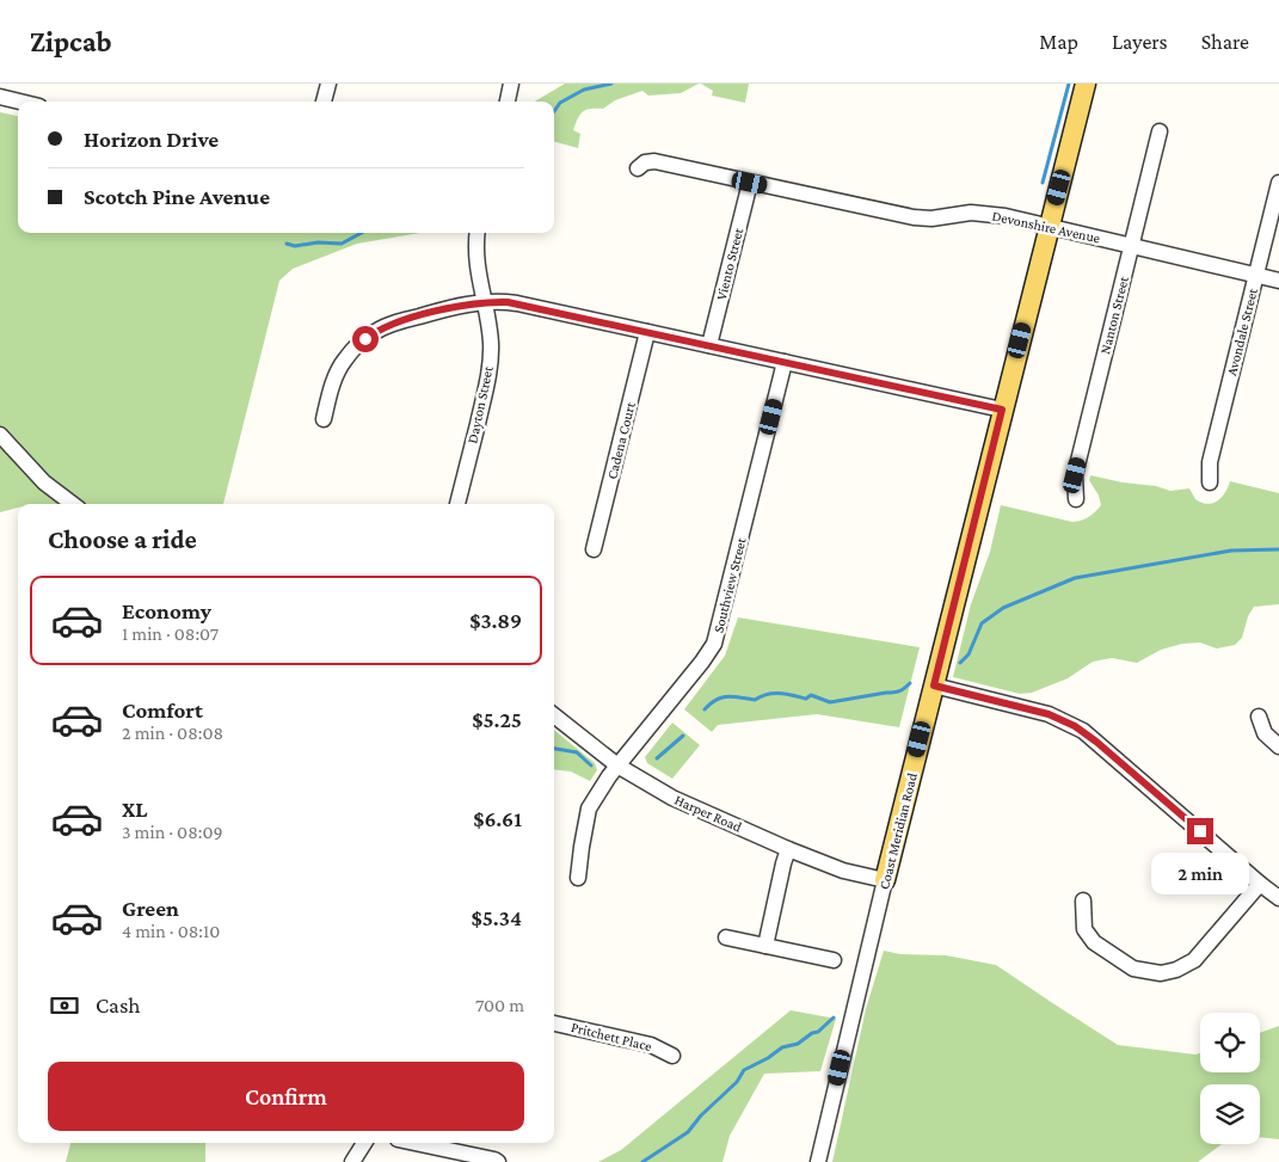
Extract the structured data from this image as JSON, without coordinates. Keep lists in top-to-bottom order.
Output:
{
  "streets": {
    "main road": ["Coast Meridian Road"],
    "street": [
      "Devonshire Avenue",
      "Viento Street",
      "Nanton Street",
      "Avondale Street",
      "Dayton Street",
      "Cadena Court",
      "Southview Street",
      "Harper Road",
      "Pritchett Place"
    ]
  },
  "crossings": [
    ["Devonshire Avenue", "Viento Street"],
    ["Devonshire Avenue", "Nanton Street"],
    ["Devonshire Avenue", "Avondale Street"],
    ["Devonshire Avenue", "Coast Meridian Road"],
    ["Southview Street", "Harper Road"],
    ["Harper Road", "Coast Meridian Road"]
  ],
  "page": {
    "header": "Zipcab",
    "nav": ["Map", "Layers", "Share"],
    "banner": ["Horizon Drive", "Scotch Pine Avenue"],
    "heading": "Choose a ride",
    "list": [
      {
        "name": "Economy",
        "note": "1 min · 08:07",
        "value": "$3.89"
      },
      {
        "name": "Comfort",
        "note": "2 min · 08:08",
        "value": "$5.25"
      },
      {
        "name": "XL",
        "note": "3 min · 08:09",
        "value": "$6.61"
      },
      {
        "name": "Green",
        "note": "4 min · 08:10",
        "value": "$5.34"
      }
    ],
    "bubble": "2 min",
    "pay": ["Cash", "700 m"],
    "buttons": "Confirm"
  }
}
